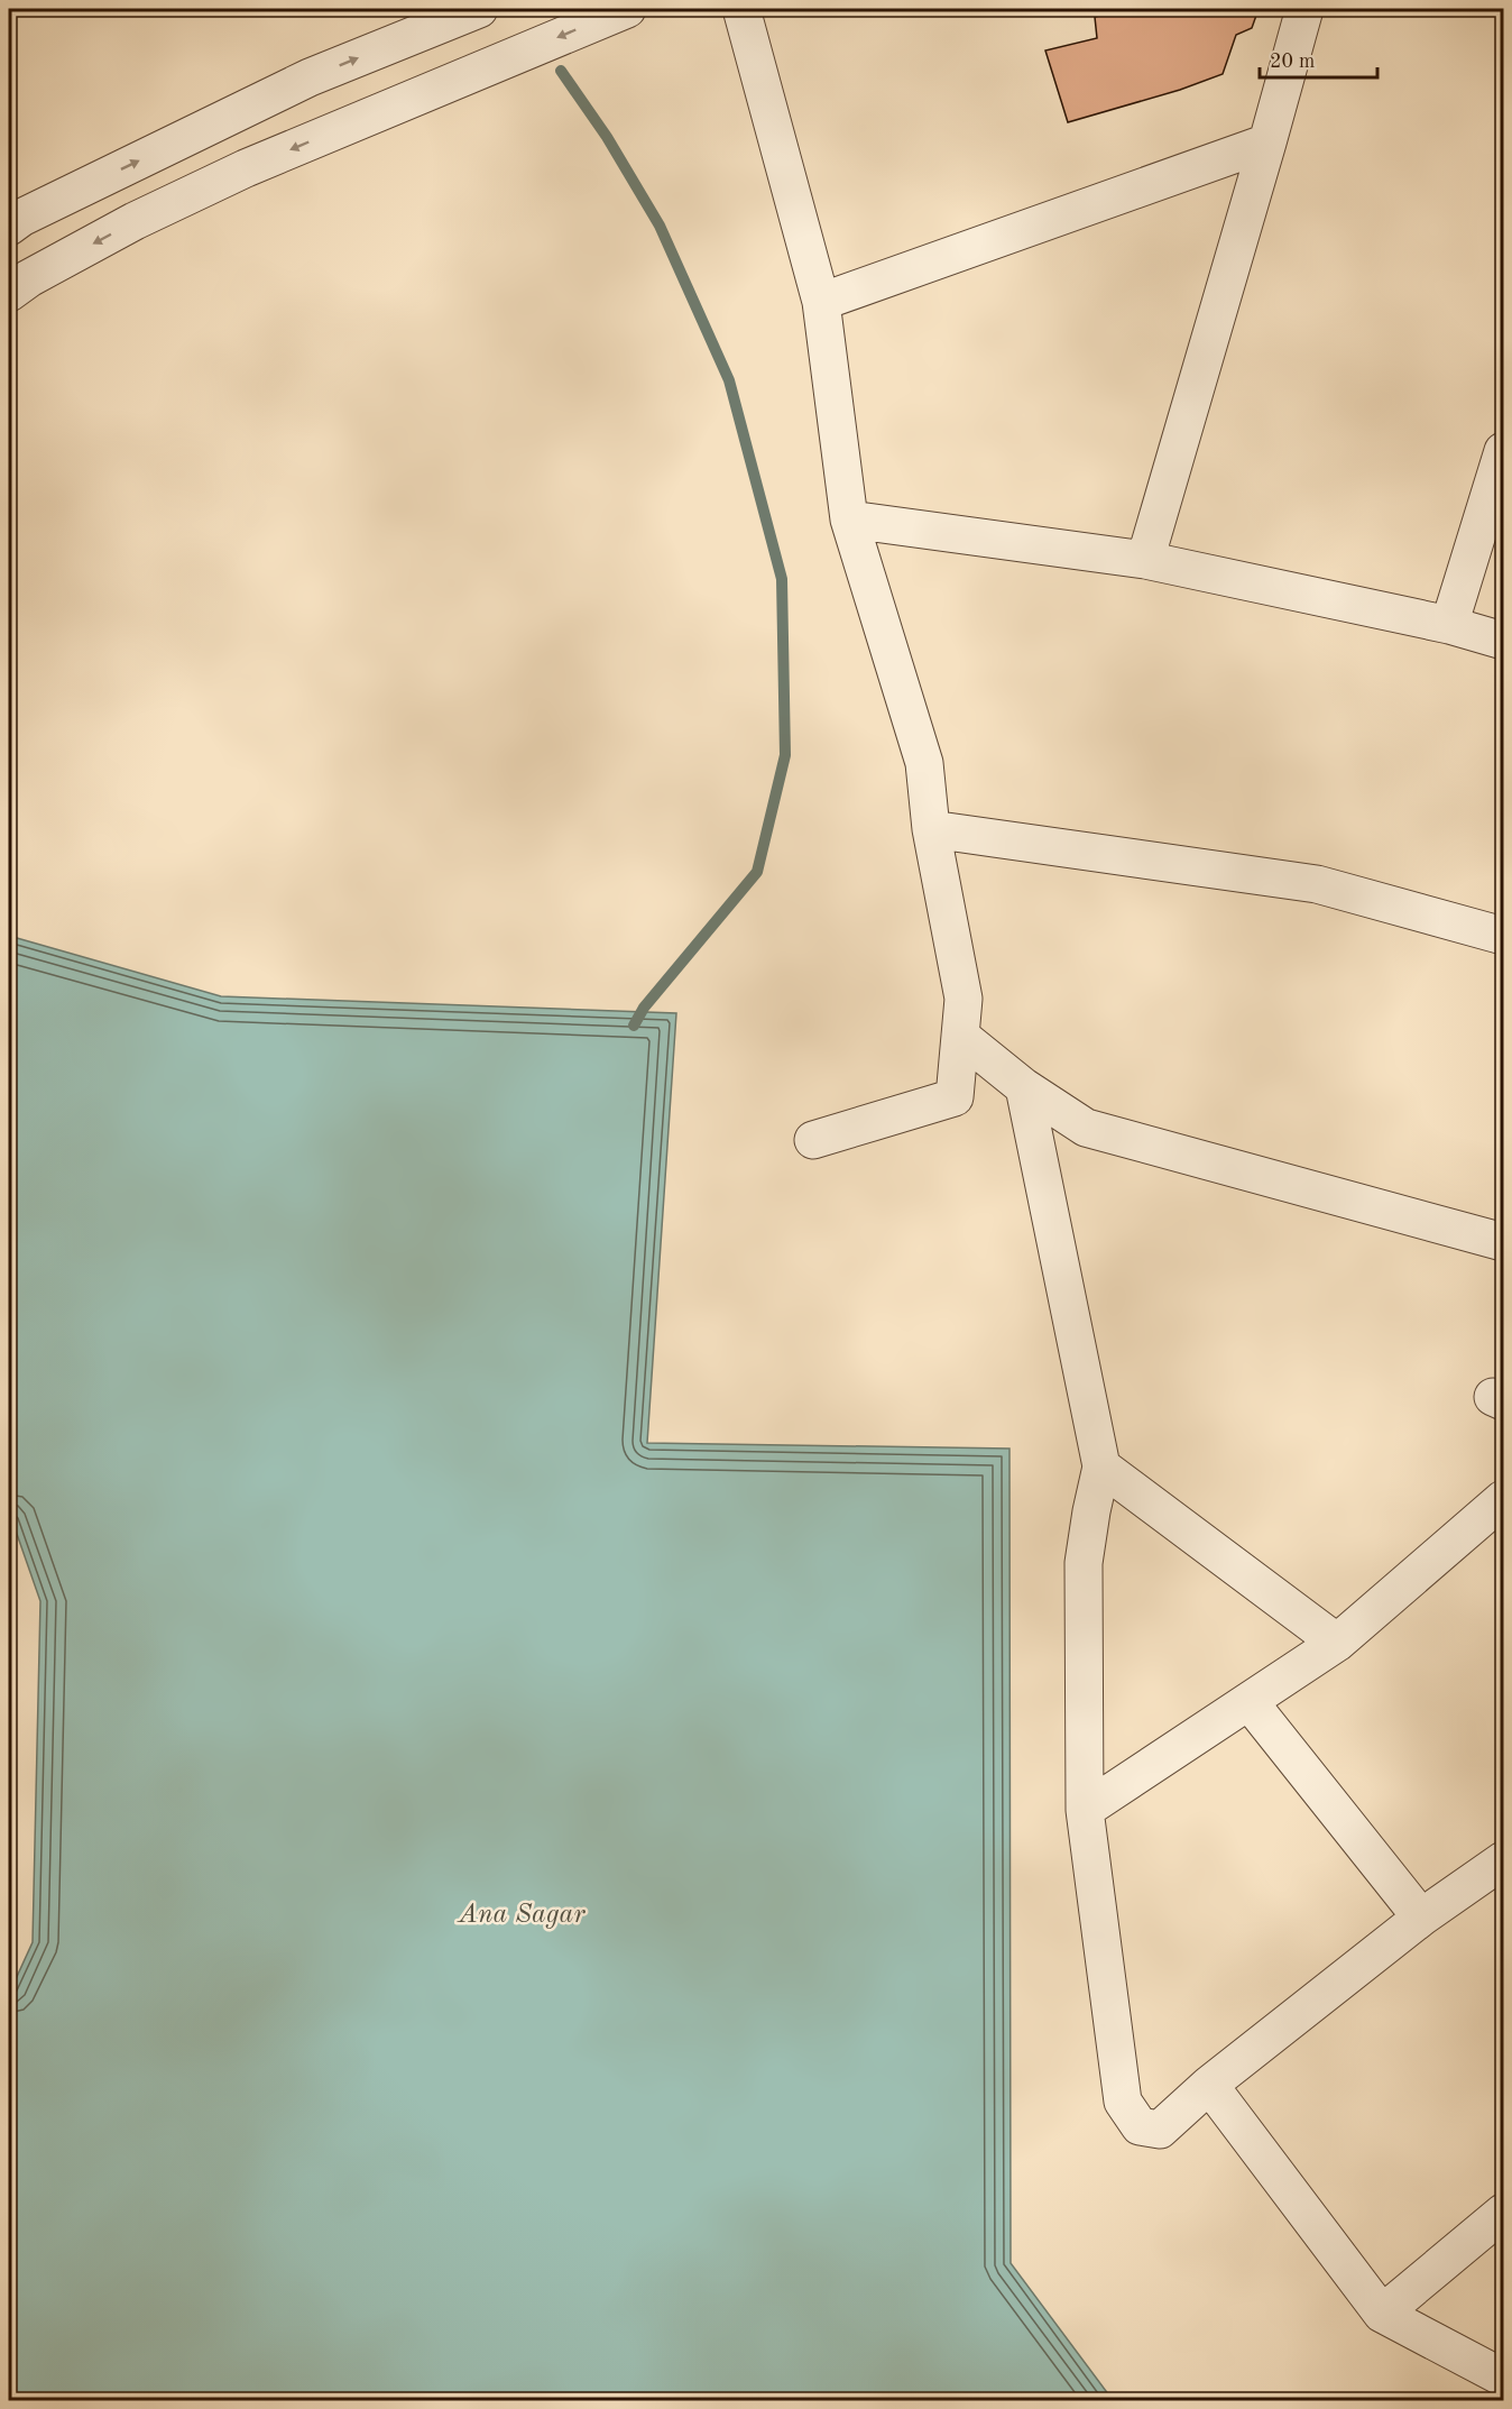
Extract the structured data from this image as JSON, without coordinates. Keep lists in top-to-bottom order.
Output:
{
  "water": ["Ana Sagar"],
  "scale_bar": "20 m"
}
